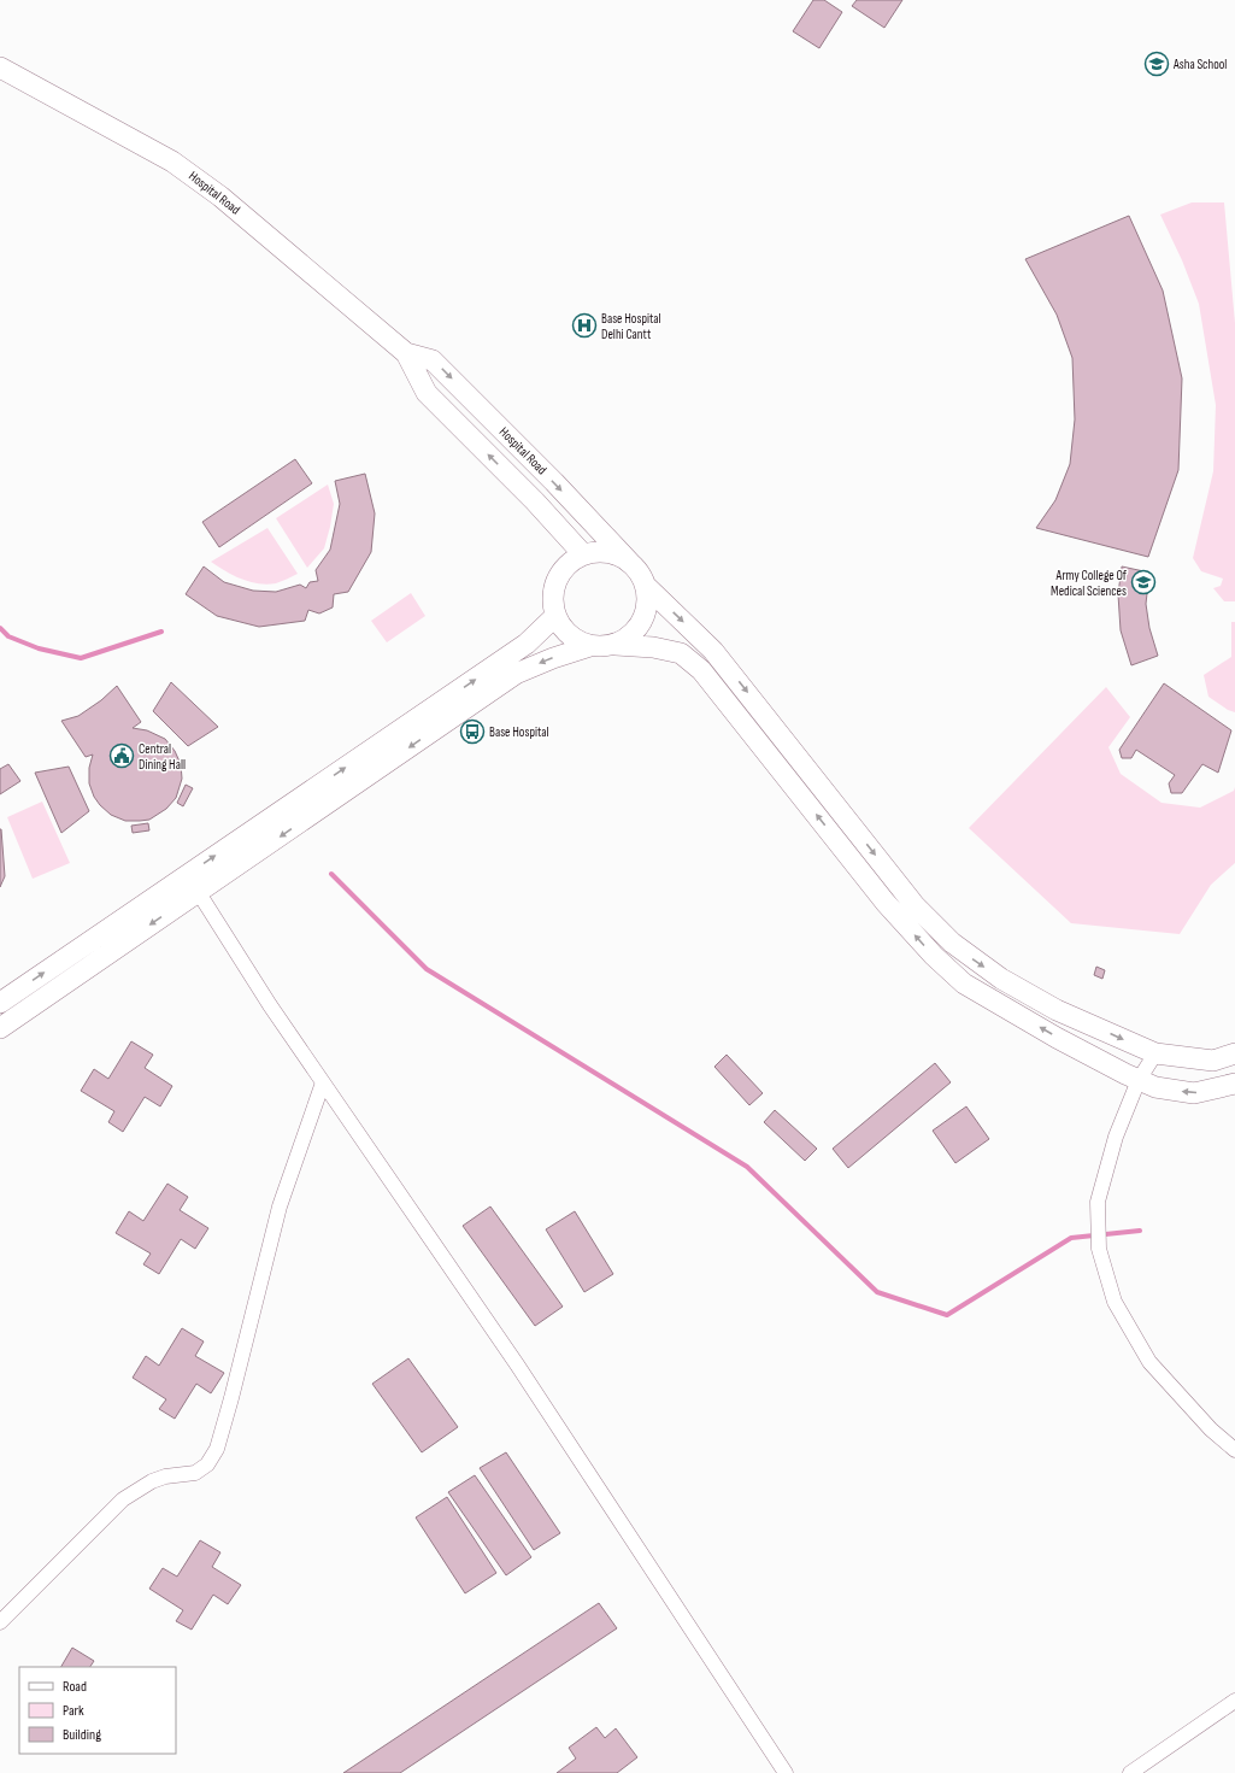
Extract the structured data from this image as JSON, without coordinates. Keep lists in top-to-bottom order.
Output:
{
  "streets": {
    "street": ["Hospital Road"]
  },
  "places": {
    "school or university": ["Asha School", "Army College Of Medical Sciences"],
    "hospital": ["Base Hospital Delhi Cantt"],
    "bus stop": ["Base Hospital"],
    "public building": ["Central Dining Hall"]
  },
  "legend": ["Road", "Park", "Building"]
}
